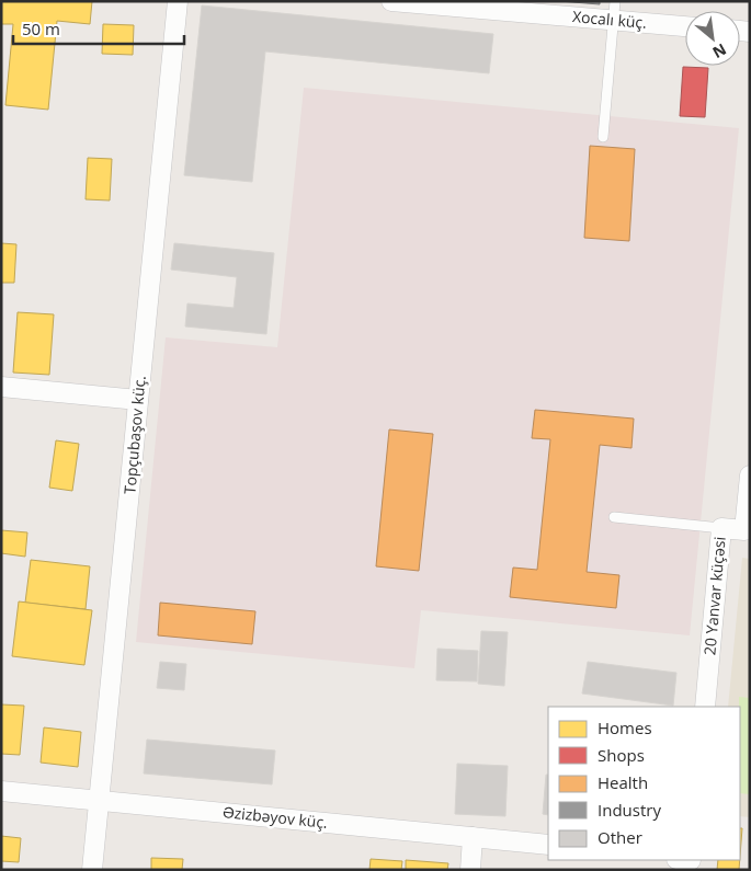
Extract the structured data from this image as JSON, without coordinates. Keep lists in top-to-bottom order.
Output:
{
  "streets": {
    "street": [
      "Xocalı küç.",
      "Topçubaşov küç.",
      "20 Yanvar küçəsi",
      "Əzizbəyov küç."
    ]
  },
  "crossings": [
    ["Topçubaşov küç.", "Əzizbəyov küç."]
  ],
  "legend": [
    "Homes",
    "Shops",
    "Health",
    "Industry",
    "Other"
  ],
  "scale_bar": "50 m",
  "north": "bottom right"
}
